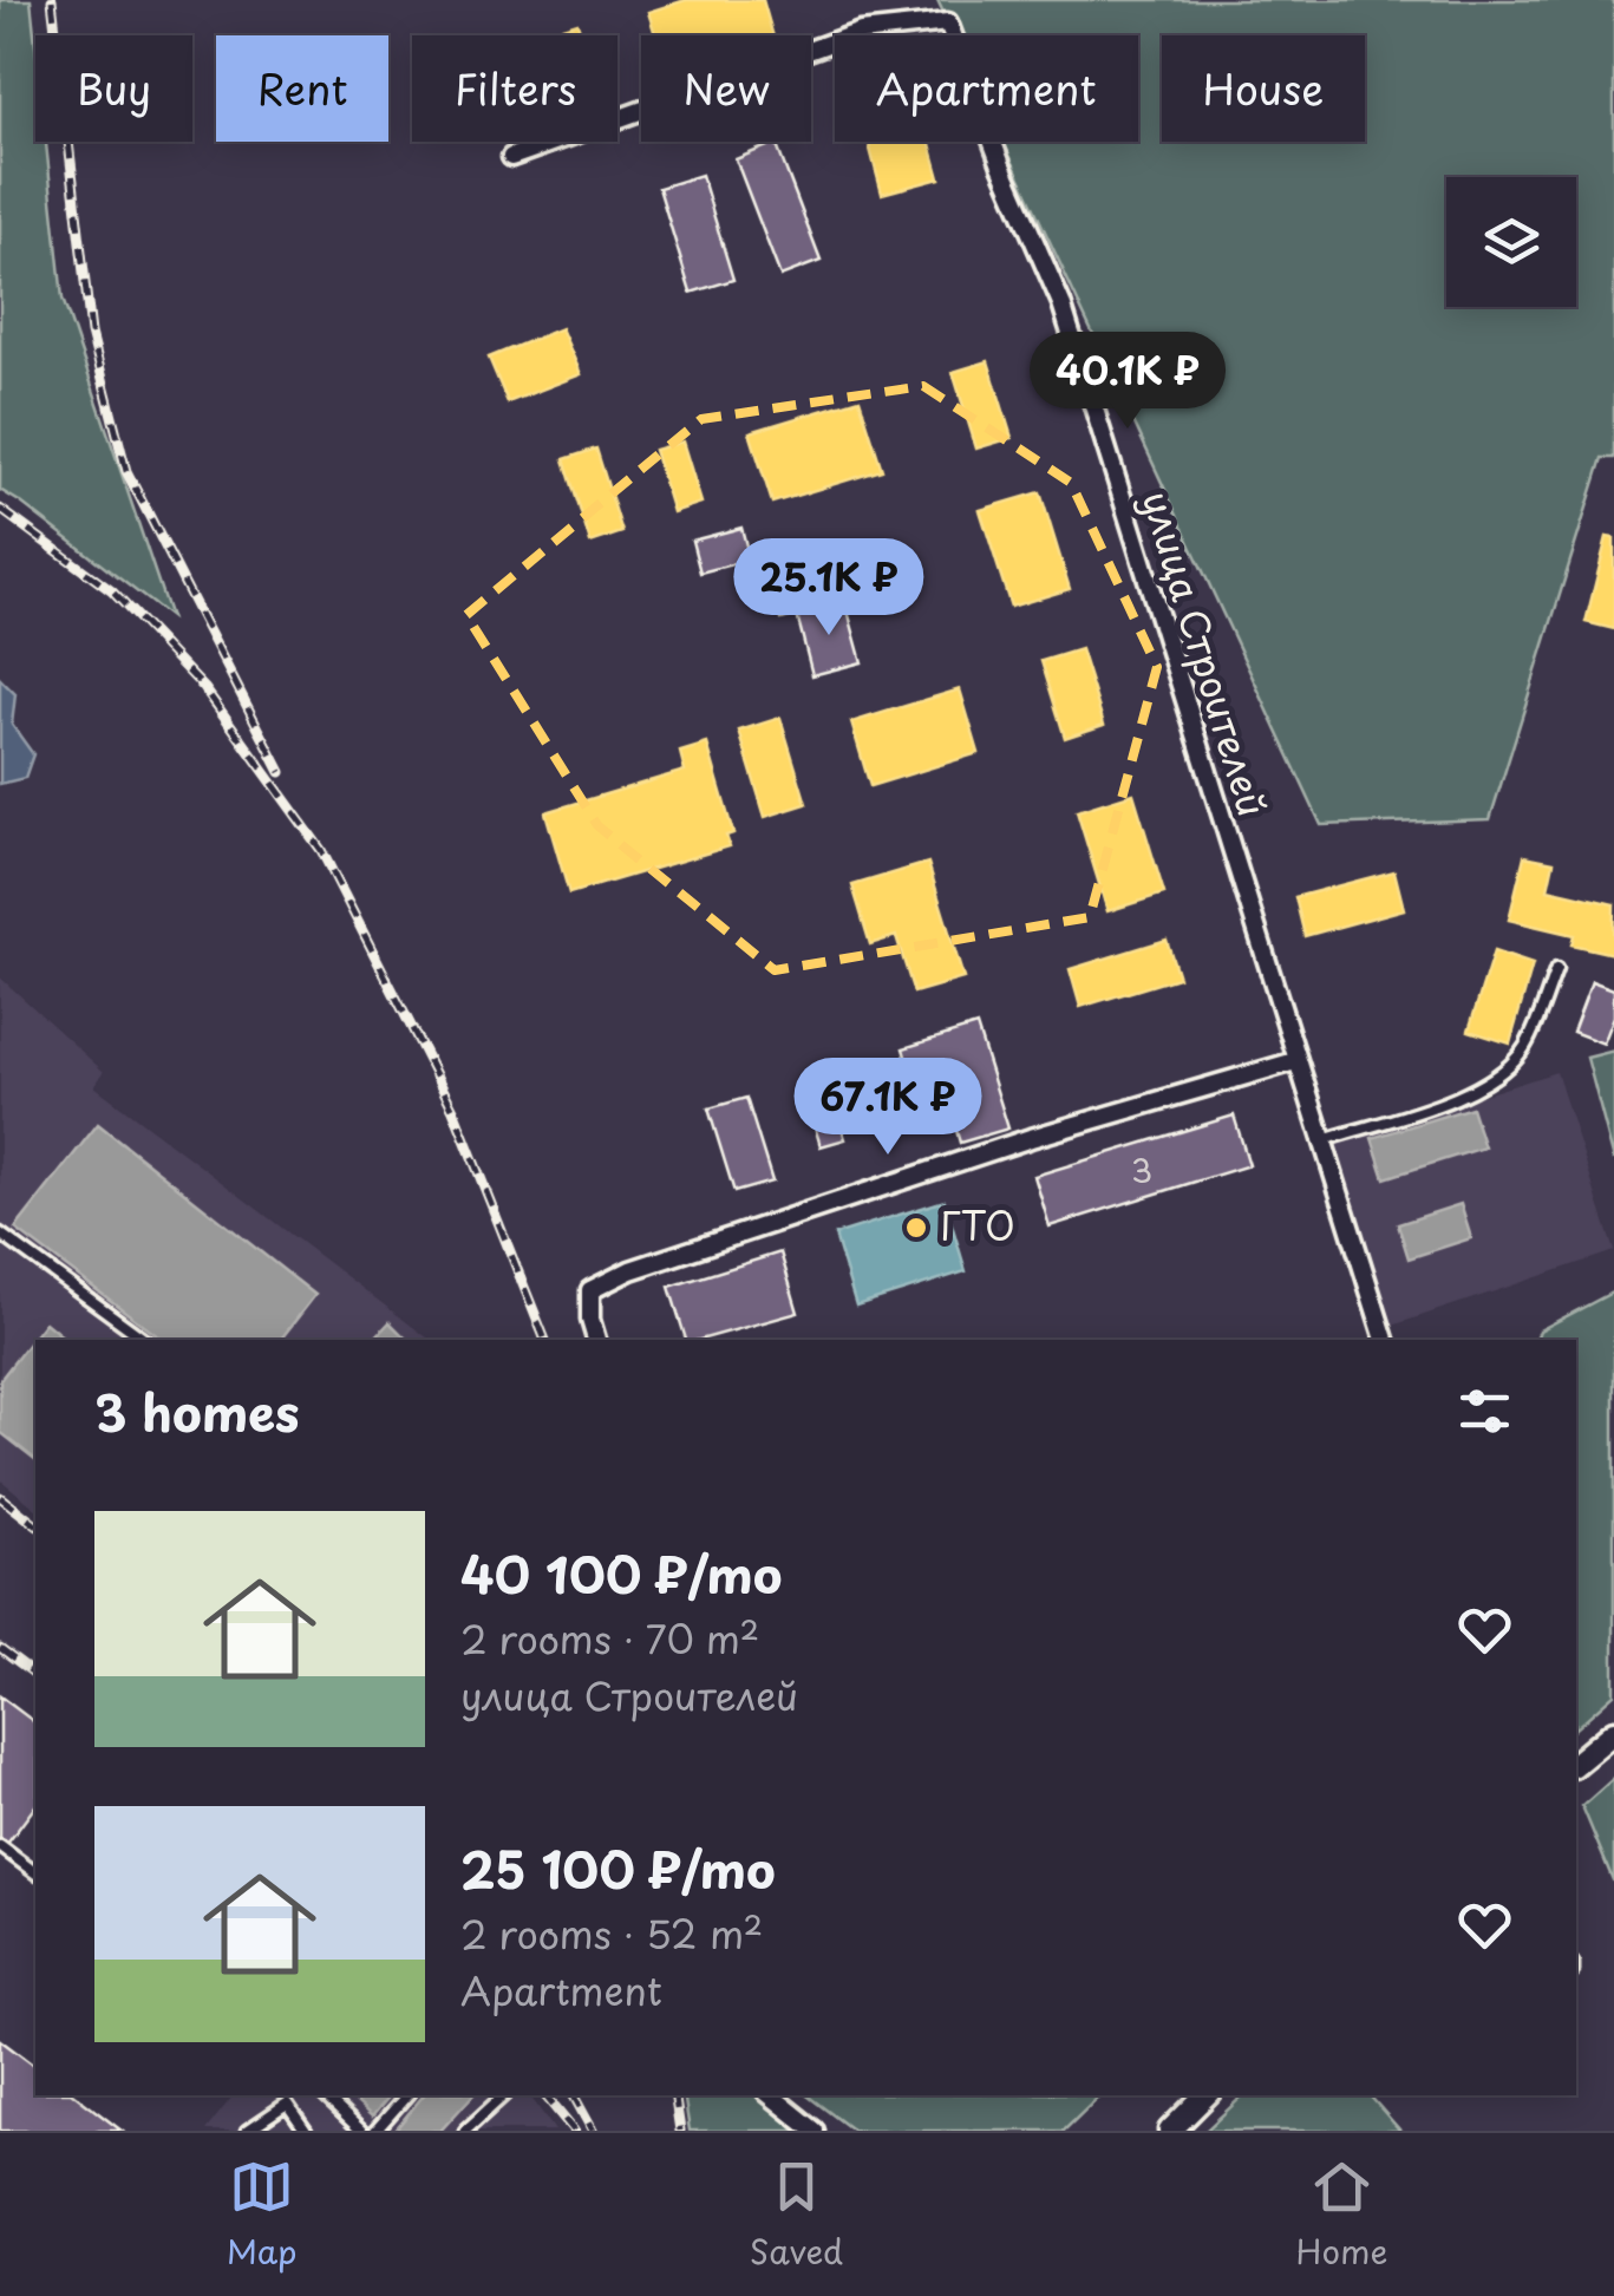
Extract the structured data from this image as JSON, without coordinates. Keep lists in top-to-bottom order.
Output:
{
  "streets": {
    "street": ["улица Строителей"]
  },
  "places": ["ГТО"],
  "house_numbers": ["3"],
  "page": {
    "chip": [
      "Buy",
      "Rent",
      "Filters",
      "New",
      "Apartment",
      "House"
    ],
    "price": ["40.1K ₽", "25.1K ₽", "67.1K ₽"],
    "heading": "3 homes",
    "list": [
      {
        "name": "40 100 ₽/mo",
        "note": "2 rooms · 70 m² · улица Строителей"
      },
      {
        "name": "25 100 ₽/mo",
        "note": "2 rooms · 52 m² · Apartment"
      }
    ],
    "tabs": ["Map", "Saved", "Home"]
  }
}
